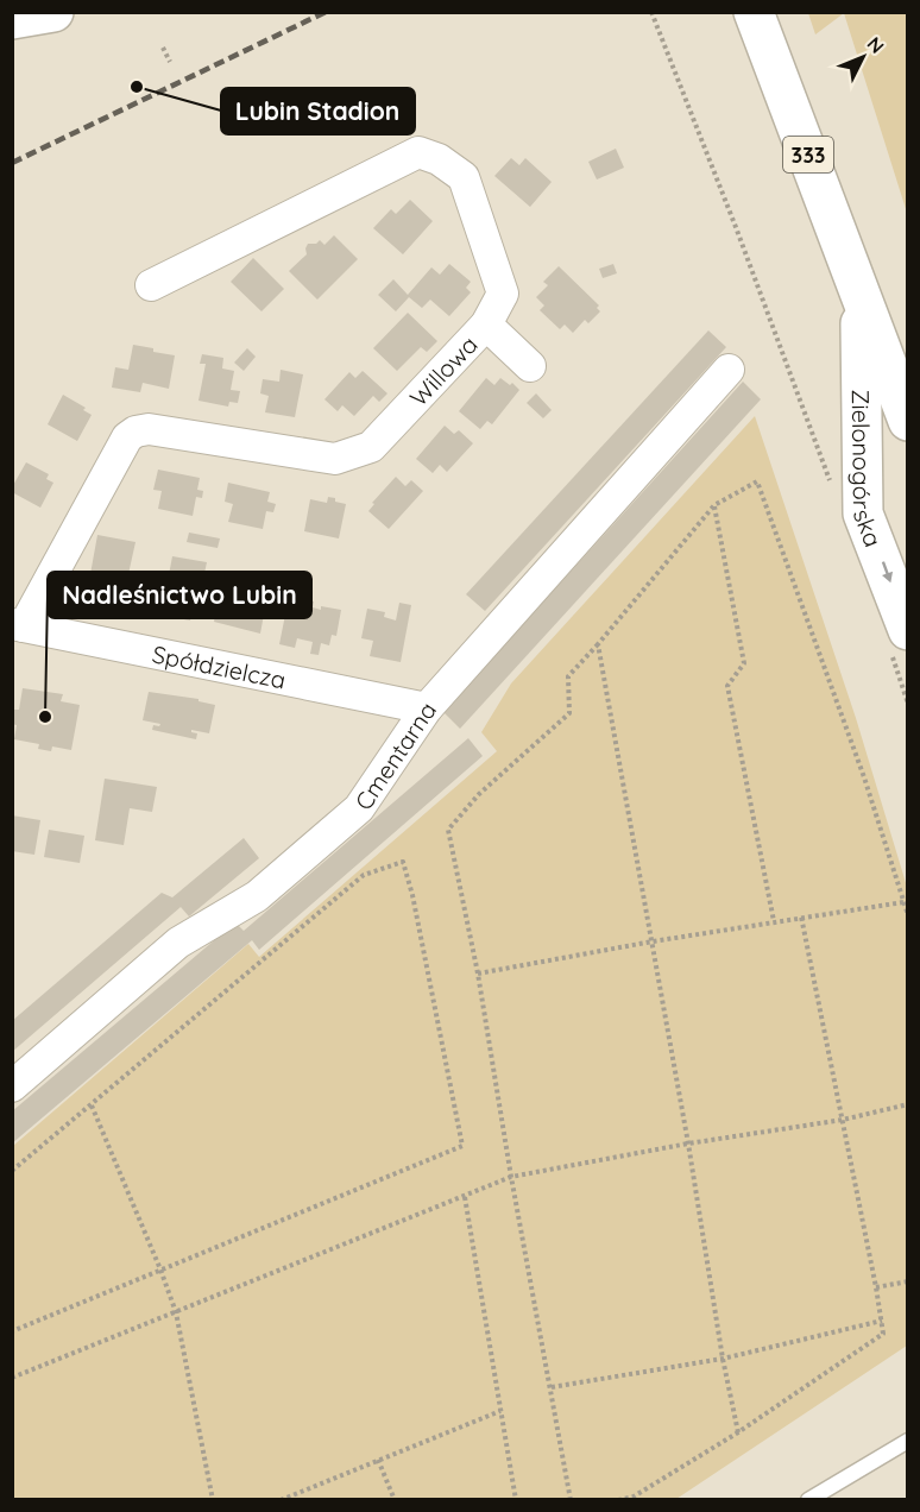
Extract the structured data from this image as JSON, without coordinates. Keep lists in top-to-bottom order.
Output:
{
  "streets": {
    "main road": ["333", "Zielonogórska"],
    "street": ["Willowa", "Spółdzielcza", "Cmentarna"]
  },
  "crossings": [
    ["Willowa", "Spółdzielcza"],
    ["Spółdzielcza", "Cmentarna"]
  ],
  "places": ["Lubin Stadion", "Nadleśnictwo Lubin"],
  "north": "top right"
}
